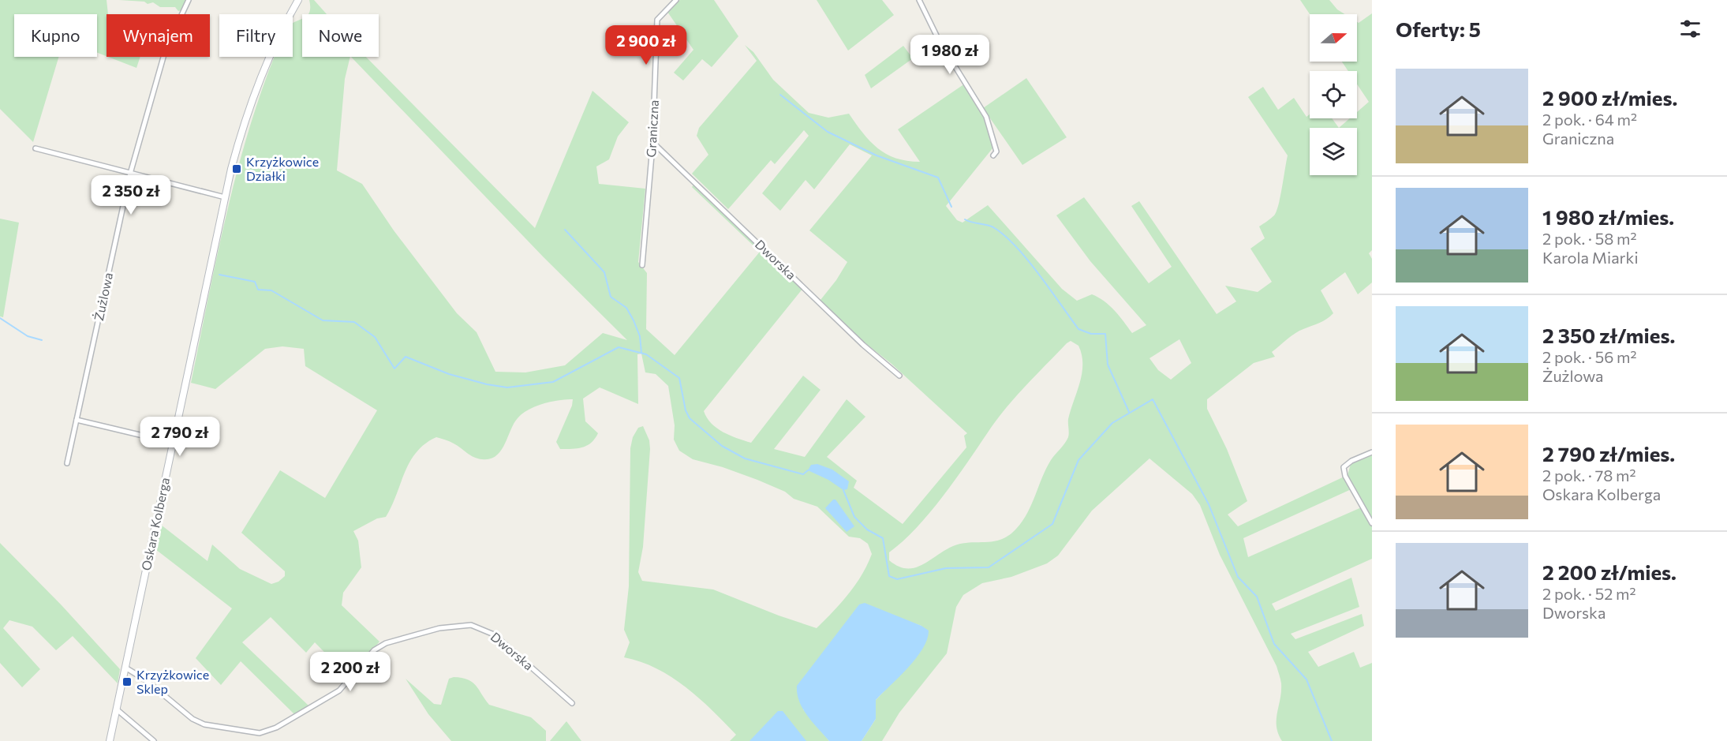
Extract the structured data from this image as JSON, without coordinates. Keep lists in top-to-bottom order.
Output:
{
  "streets": {
    "main road": ["Oskara Kolberga"],
    "street": ["Graniczna", "Dworska", "Żużlowa"]
  },
  "crossings": [
    ["Graniczna", "Dworska"],
    ["Dworska", "Oskara Kolberga"]
  ],
  "places": {
    "transit": ["Krzyżkowice Działki", "Krzyżkowice Sklep"]
  },
  "north": "right",
  "page": {
    "heading": "Oferty: 5",
    "chip": [
      "Kupno",
      "Wynajem",
      "Filtry",
      "Nowe"
    ],
    "price": [
      "2 900 zł",
      "1 980 zł",
      "2 350 zł",
      "2 790 zł",
      "2 200 zł"
    ],
    "list": [
      {
        "name": "2 900 zł/mies.",
        "note": "2 pok. · 64 m² · Graniczna"
      },
      {
        "name": "1 980 zł/mies.",
        "note": "2 pok. · 58 m² · Karola Miarki"
      },
      {
        "name": "2 350 zł/mies.",
        "note": "2 pok. · 56 m² · Żużlowa"
      },
      {
        "name": "2 790 zł/mies.",
        "note": "2 pok. · 78 m² · Oskara Kolberga"
      },
      {
        "name": "2 200 zł/mies.",
        "note": "2 pok. · 52 m² · Dworska"
      }
    ]
  }
}
